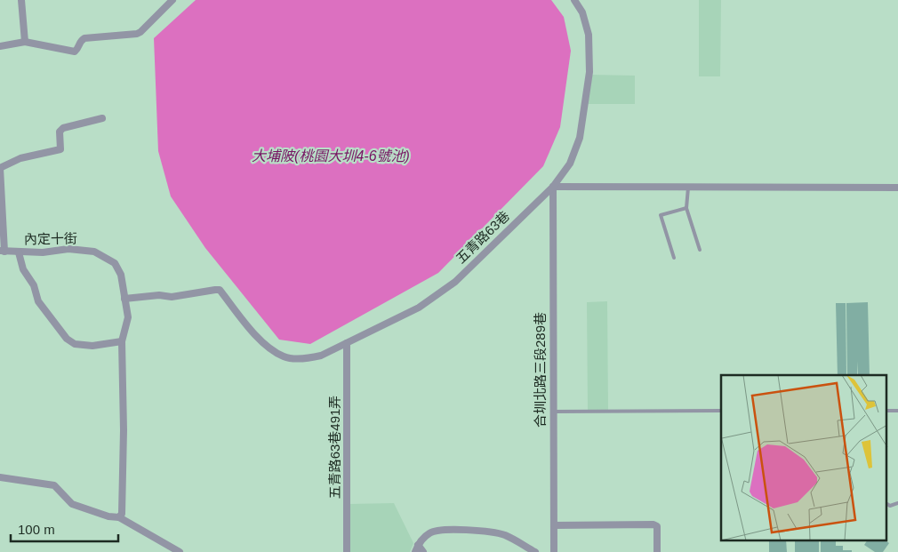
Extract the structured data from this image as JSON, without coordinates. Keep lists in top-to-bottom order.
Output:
{
  "streets": {
    "street": [
      "五青路63巷",
      "內定十街",
      "合圳北路三段289巷",
      "五青路63巷491弄"
    ]
  },
  "crossings": [
    ["五青路63巷", "內定十街"],
    ["五青路63巷", "合圳北路三段289巷"],
    ["五青路63巷", "五青路63巷491弄"]
  ],
  "water": ["大埔陂(桃園大圳4-6號池)"],
  "scale_bar": "100 m"
}
